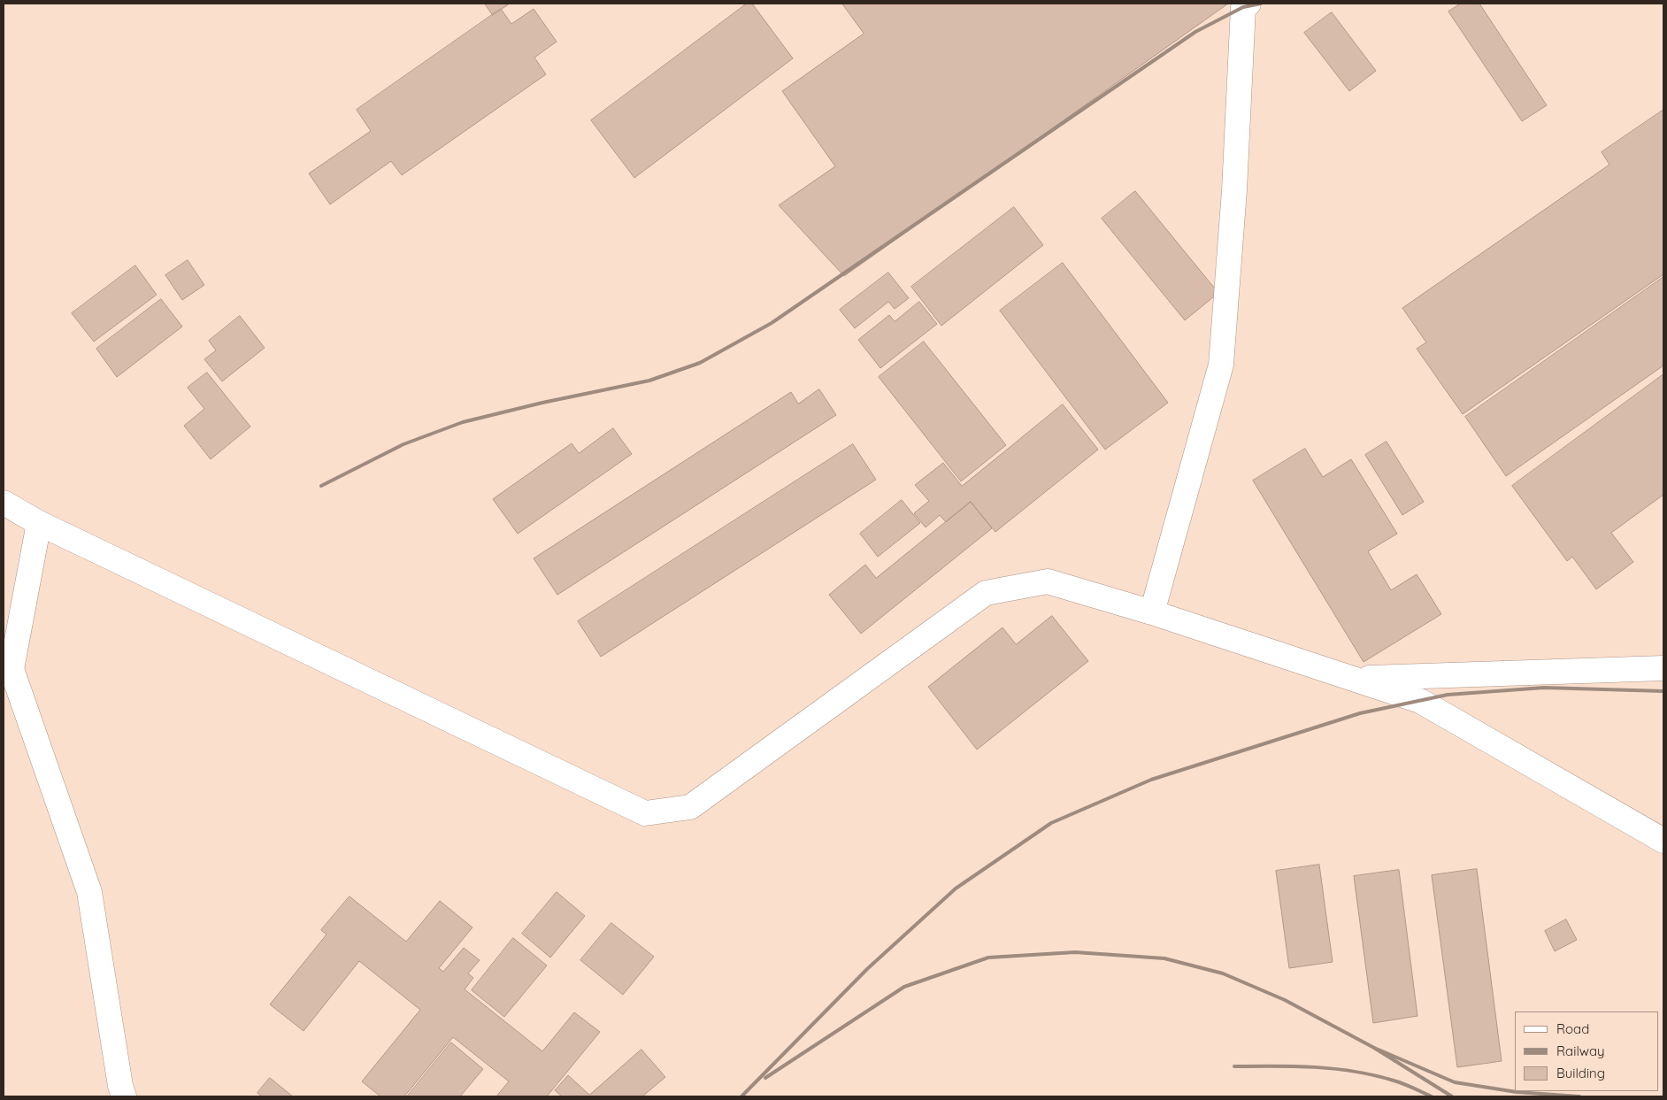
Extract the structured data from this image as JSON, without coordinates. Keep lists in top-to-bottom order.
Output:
{
  "legend": ["Road", "Railway", "Building"]
}
